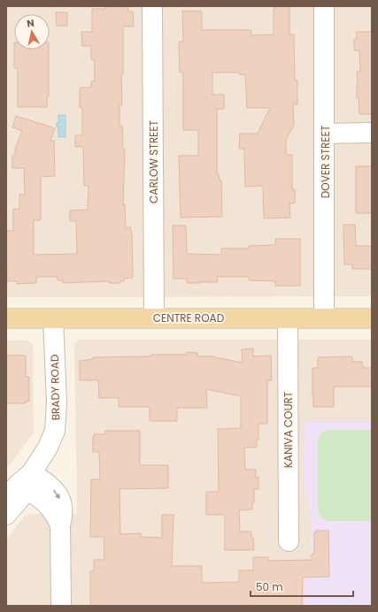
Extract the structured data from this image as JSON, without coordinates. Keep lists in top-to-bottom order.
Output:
{
  "streets": {
    "main road": ["CENTRE ROAD"],
    "street": [
      "CARLOW STREET",
      "DOVER STREET",
      "BRADY ROAD",
      "KANIVA COURT"
    ]
  },
  "crossings": [
    ["CARLOW STREET", "CENTRE ROAD"],
    ["DOVER STREET", "CENTRE ROAD"],
    ["CENTRE ROAD", "BRADY ROAD"],
    ["CENTRE ROAD", "KANIVA COURT"]
  ],
  "scale_bar": "50 m",
  "north": "top"
}
